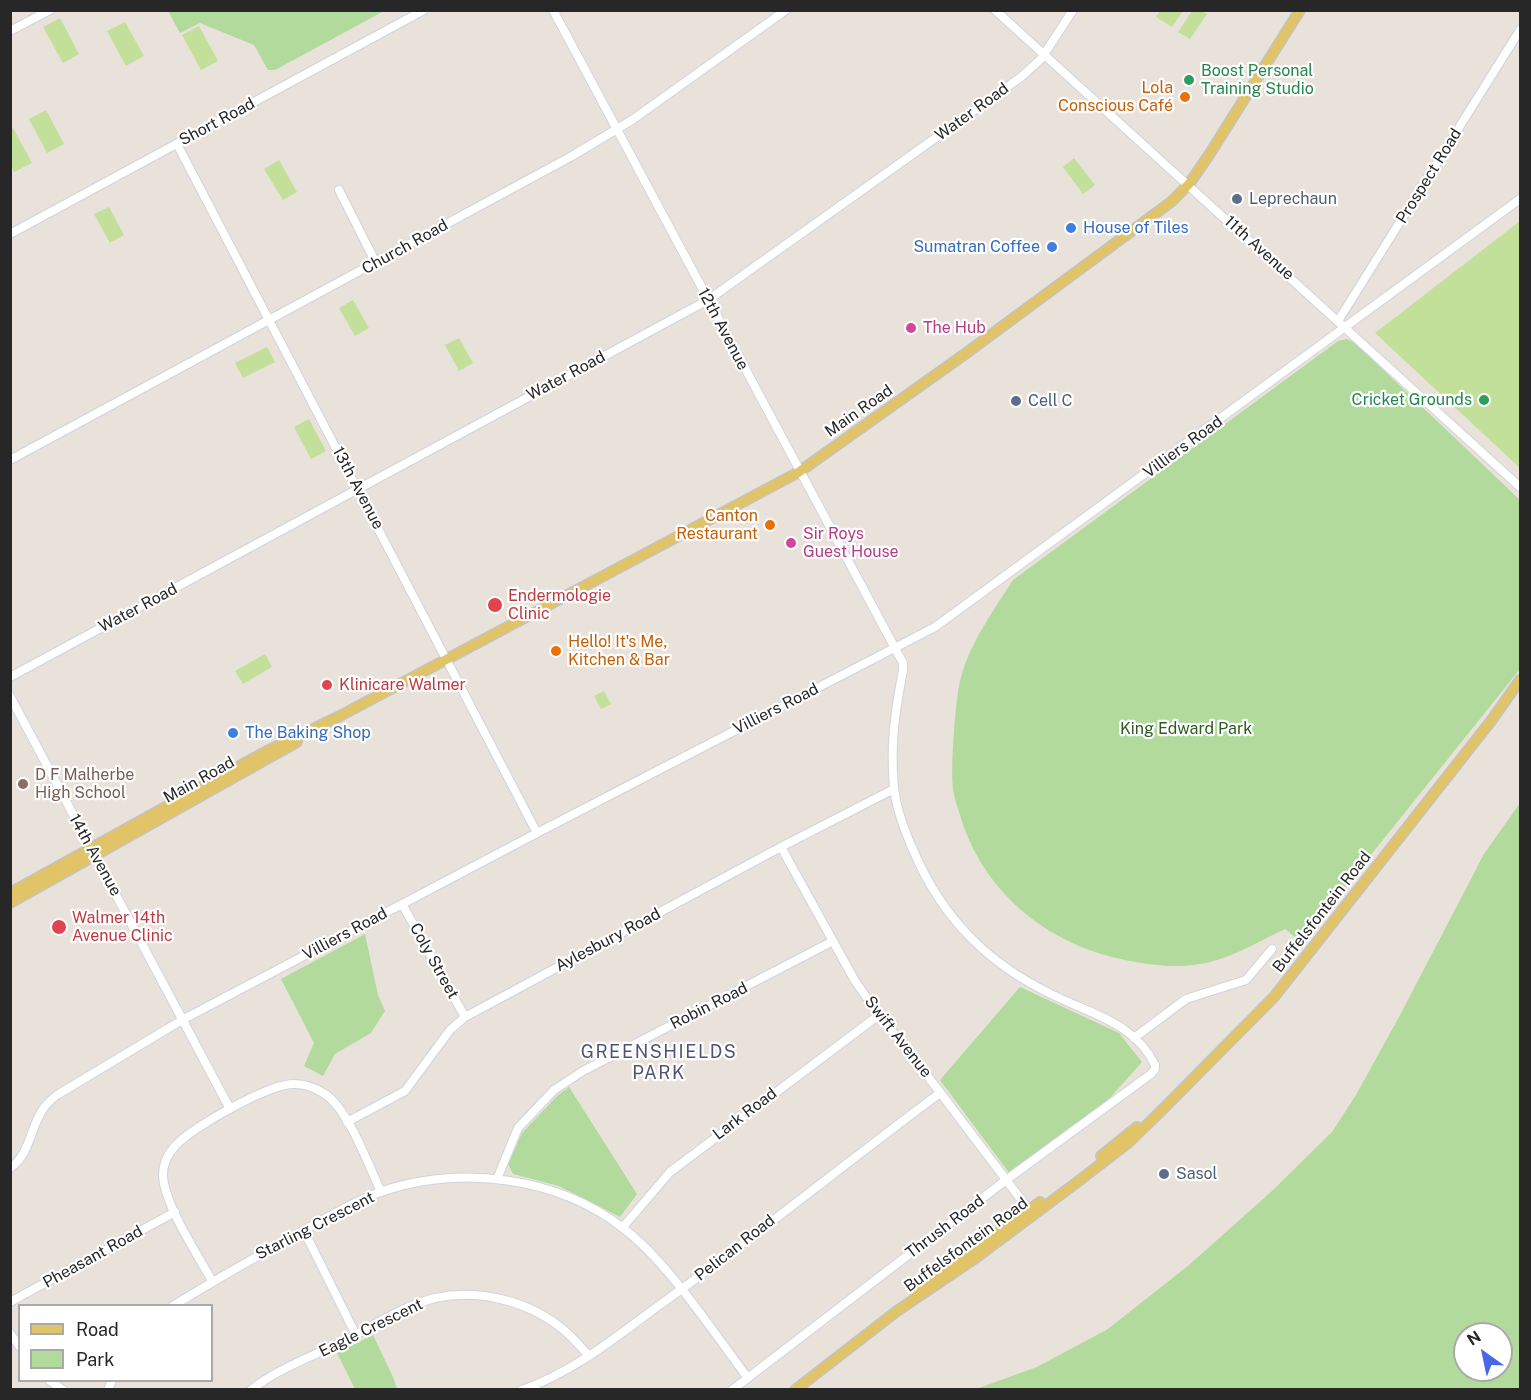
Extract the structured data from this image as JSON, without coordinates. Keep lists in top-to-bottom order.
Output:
{
  "streets": {
    "main road": ["Main Road", "Buffelsfontein Road"],
    "street": [
      "Water Road",
      "Short Road",
      "Prospect Road",
      "Church Road",
      "11th Avenue",
      "12th Avenue",
      "Villiers Road",
      "13th Avenue",
      "14th Avenue",
      "Aylesbury Road",
      "Coly Street",
      "Robin Road",
      "Swift Avenue",
      "Lark Road",
      "Starling Crescent",
      "Thrush Road",
      "Pelican Road",
      "Pheasant Road",
      "Eagle Crescent"
    ]
  },
  "crossings": [
    ["Water Road", "11th Avenue"],
    ["Water Road", "12th Avenue"],
    ["Water Road", "13th Avenue"],
    ["Short Road", "13th Avenue"],
    ["Prospect Road", "11th Avenue"],
    ["Church Road", "12th Avenue"],
    ["Church Road", "13th Avenue"],
    ["11th Avenue", "Main Road"],
    ["11th Avenue", "Villiers Road"],
    ["12th Avenue", "Main Road"],
    ["12th Avenue", "Villiers Road"],
    ["12th Avenue", "Aylesbury Road"],
    ["12th Avenue", "Thrush Road"],
    ["Main Road", "13th Avenue"],
    ["Main Road", "14th Avenue"],
    ["Villiers Road", "13th Avenue"],
    ["Villiers Road", "14th Avenue"],
    ["Villiers Road", "Coly Street"],
    ["Buffelsfontein Road", "Swift Avenue"],
    ["Aylesbury Road", "Coly Street"],
    ["Aylesbury Road", "Swift Avenue"],
    ["Robin Road", "Swift Avenue"],
    ["Robin Road", "Starling Crescent"],
    ["Swift Avenue", "Lark Road"],
    ["Swift Avenue", "Thrush Road"],
    ["Swift Avenue", "Pelican Road"],
    ["Lark Road", "Starling Crescent"],
    ["Starling Crescent", "Thrush Road"],
    ["Starling Crescent", "Pelican Road"],
    ["Pelican Road", "Eagle Crescent"]
  ],
  "districts": ["GREENSHIELDS PARK"],
  "parks": ["King Edward Park"],
  "places": [
    "Boost Personal Training Studio",
    "Lola Conscious Café",
    "Leprechaun",
    "House of Tiles",
    "Sumatran Coffee",
    "The Hub",
    "Cricket Grounds",
    "Cell C",
    "Canton Restaurant",
    "Sir Roys Guest House",
    "Endermologie Clinic",
    "Hello! It's Me, Kitchen & Bar",
    "Klinicare Walmer",
    "The Baking Shop",
    "D F Malherbe High School",
    "Walmer 14th Avenue Clinic",
    "Sasol"
  ],
  "legend": ["Road", "Park"],
  "north": "top left"
}
